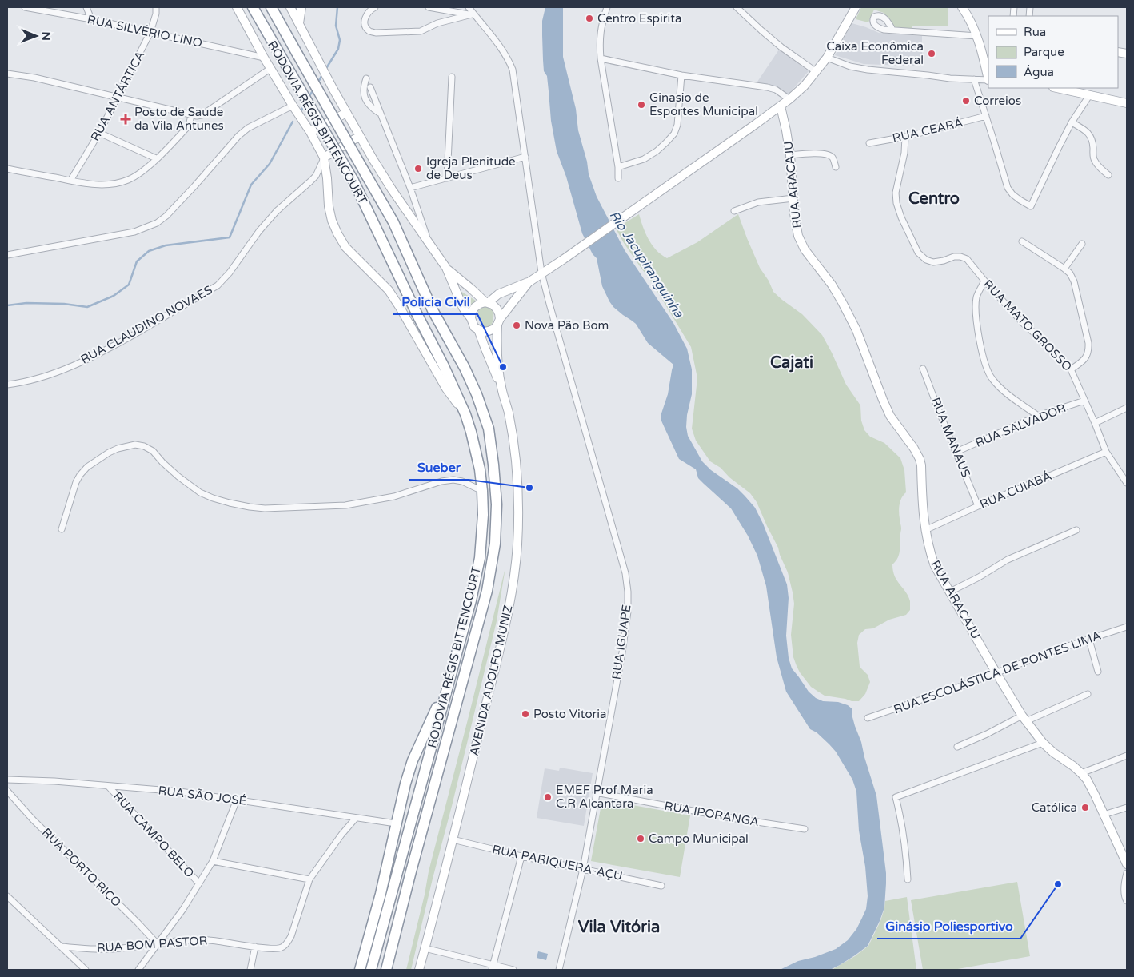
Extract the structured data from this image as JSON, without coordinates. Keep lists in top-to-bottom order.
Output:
{
  "streets": {
    "highway": ["RODOVIA RÉGIS BITTENCOURT"],
    "street": [
      "RUA SILVÉRIO LINO",
      "RUA ANTÁRTICA",
      "RUA CEARÁ",
      "RUA ARACAJU",
      "RUA CLAUDINO NOVAES",
      "RUA MATO GROSSO",
      "RUA SALVADOR",
      "RUA MANAUS",
      "RUA CUIABÁ",
      "RUA IGUAPE",
      "RUA ESCOLÁSTICA DE PONTES LIMA",
      "AVENIDA ADOLFO MUNIZ",
      "RUA SÃO JOSÉ",
      "RUA IPORANGA",
      "RUA CAMPO BELO",
      "RUA PARIQUERA-AÇU",
      "RUA PORTO RICO",
      "RUA BOM PASTOR"
    ]
  },
  "crossings": [
    ["RUA SILVÉRIO LINO", "RUA ANTÁRTICA"],
    ["RUA CEARÁ", "RUA MATO GROSSO"],
    ["RUA ARACAJU", "RUA CUIABÁ"],
    ["RUA ARACAJU", "RUA ESCOLÁSTICA DE PONTES LIMA"],
    ["RUA MATO GROSSO", "RUA SALVADOR"],
    ["RUA MATO GROSSO", "RUA CUIABÁ"],
    ["RUA SALVADOR", "RUA MANAUS"],
    ["RUA MANAUS", "RUA CUIABÁ"],
    ["RUA IGUAPE", "RUA IPORANGA"],
    ["RUA IGUAPE", "RUA PARIQUERA-AÇU"],
    ["AVENIDA ADOLFO MUNIZ", "RUA PARIQUERA-AÇU"],
    ["RUA SÃO JOSÉ", "RUA CAMPO BELO"],
    ["RUA SÃO JOSÉ", "RUA BOM PASTOR"],
    ["RUA PORTO RICO", "RUA BOM PASTOR"]
  ],
  "districts": ["Centro", "Cajati", "Vila Vitória"],
  "water": ["Rio Jacupiranguinha"],
  "places": {
    "other": [
      "Centro Espirita",
      "Caixa Econômica Federal",
      "Correios",
      "Ginasio de Esportes Municipal",
      "Igreja Plenitude de Deus",
      "Nova Pão Bom",
      "Policia Civil",
      "Sueber",
      "Posto Vitoria",
      "EMEF Prof Maria C.R Alcantara",
      "Católica",
      "Campo Municipal",
      "Ginásio Poliesportivo"
    ],
    "health": ["Posto de Saude da Vila Antunes"]
  },
  "legend": ["Rua", "Parque", "Água"],
  "north": "right"
}
